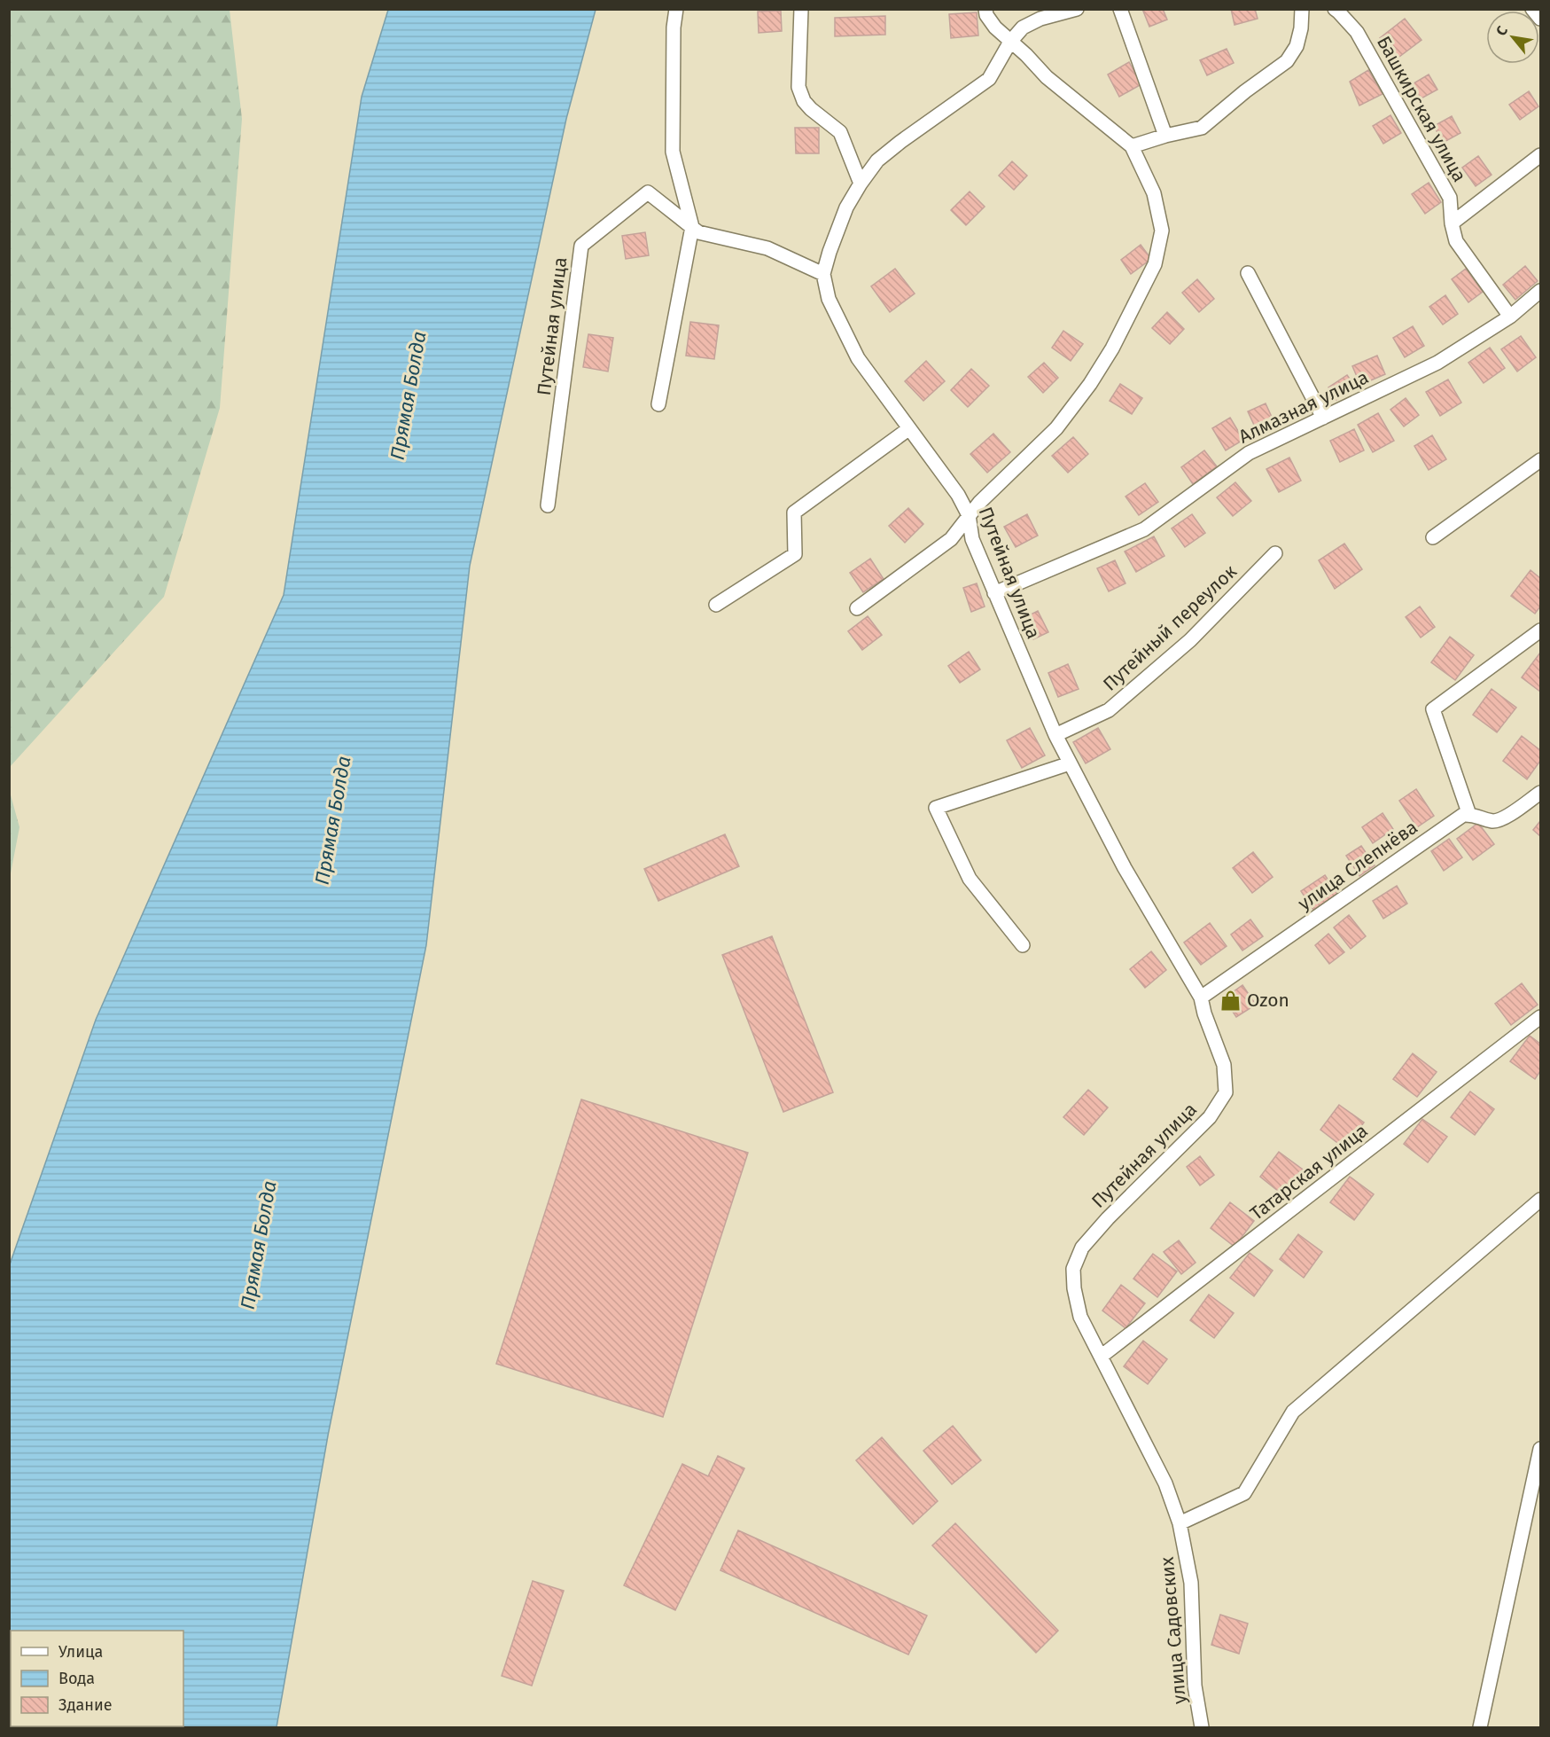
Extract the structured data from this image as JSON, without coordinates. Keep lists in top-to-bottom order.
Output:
{
  "streets": {
    "street": [
      "Башкирская улица",
      "Путейная улица",
      "Алмазная улица",
      "Путейный переулок",
      "улица Слепнёва",
      "Татарская улица",
      "улица Садовских"
    ]
  },
  "crossings": [
    ["Башкирская улица", "Алмазная улица"],
    ["Путейная улица", "Алмазная улица"],
    ["Путейная улица", "Путейный переулок"],
    ["Путейная улица", "улица Слепнёва"],
    ["Путейная улица", "Татарская улица"],
    ["Путейная улица", "улица Садовских"],
    ["Татарская улица", "улица Садовских"]
  ],
  "water": ["Прямая Болда"],
  "places": {
    "shop": ["Ozon"]
  },
  "legend": ["Улица", "Вода", "Здание"],
  "north": "top left"
}
